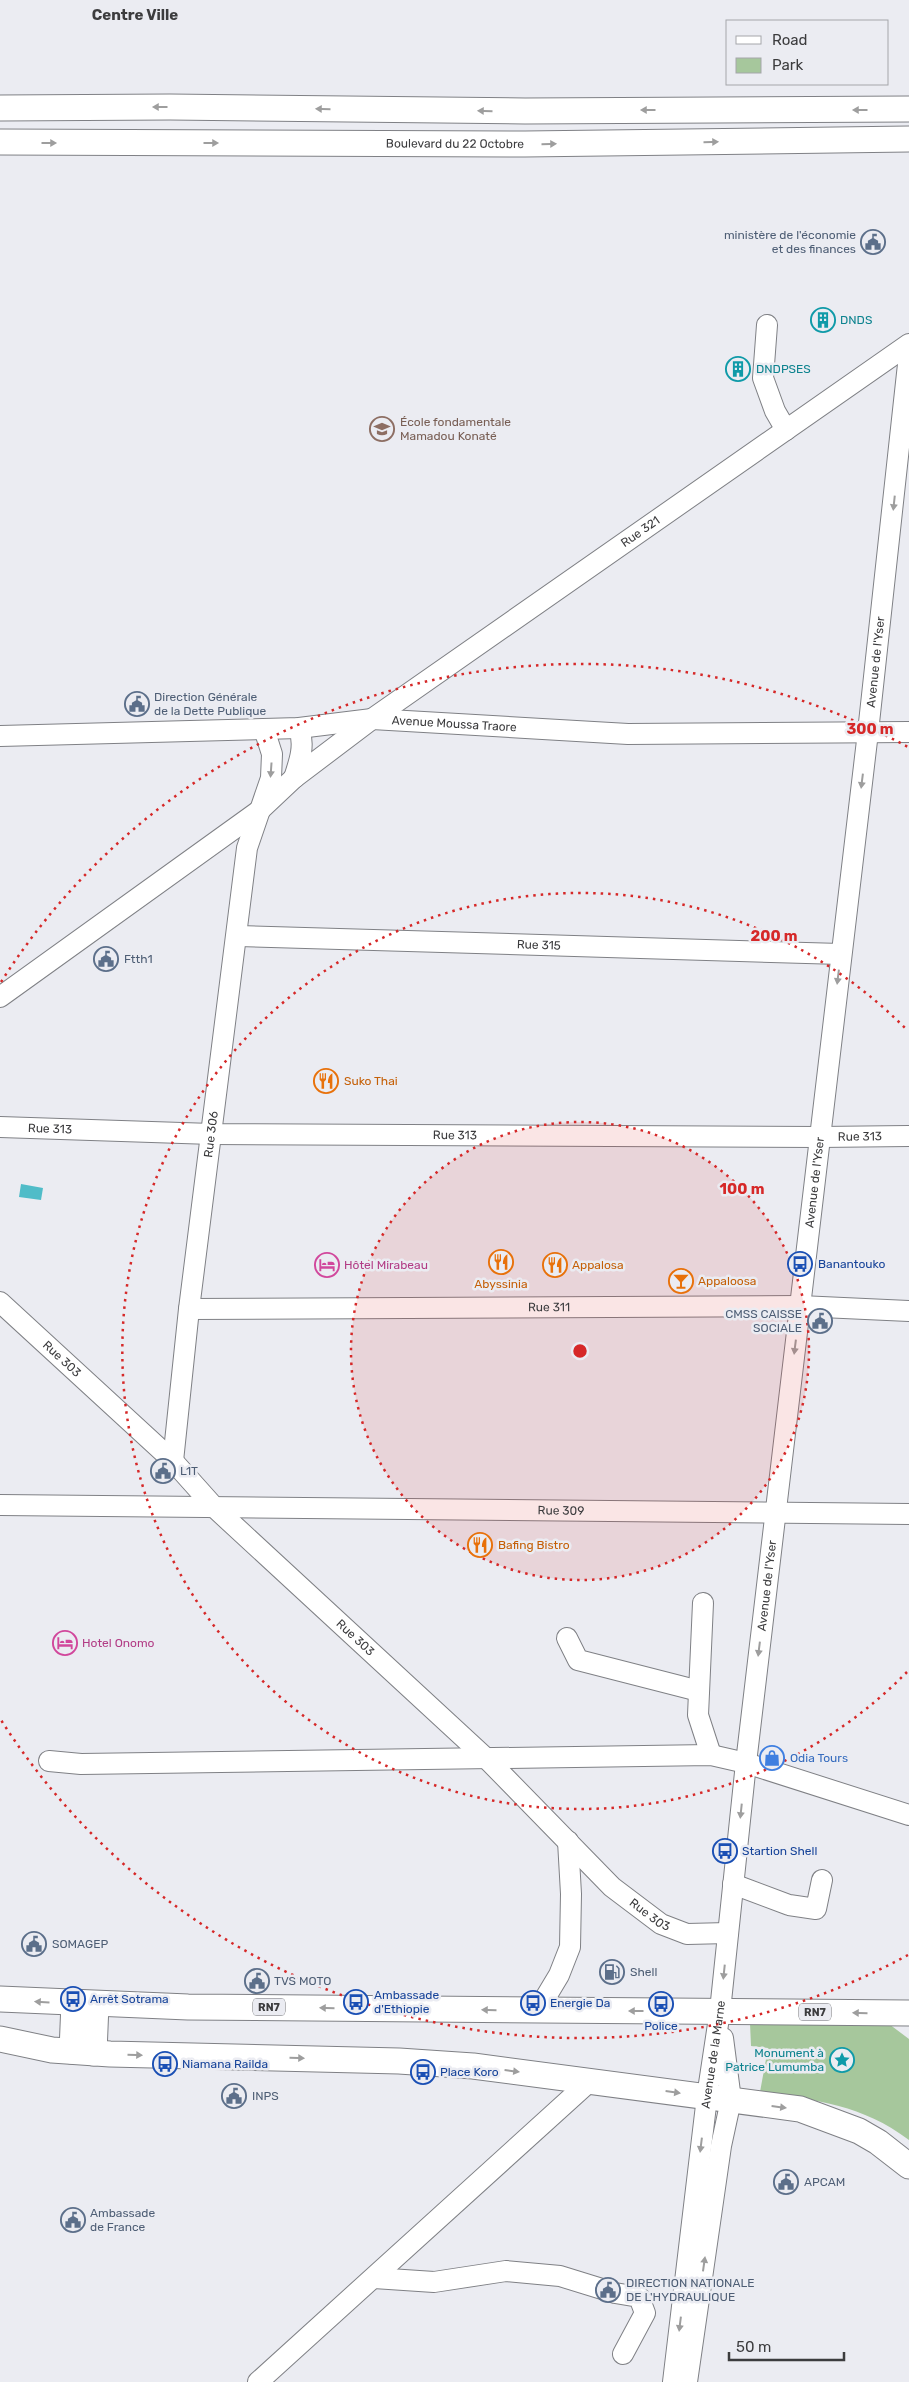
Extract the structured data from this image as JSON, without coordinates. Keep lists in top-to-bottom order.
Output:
{
  "streets": {
    "main road": ["Boulevard du 22 Octobre", "RN7"],
    "street": [
      "Rue 321",
      "Avenue de l'Yser",
      "Avenue Moussa Traore",
      "Rue 315",
      "Rue 313",
      "Rue 306",
      "Rue 311",
      "Rue 303",
      "Rue 309",
      "Avenue de la Marne"
    ]
  },
  "crossings": [
    ["Rue 321", "Avenue Moussa Traore"],
    ["Rue 321", "Rue 306"],
    ["Avenue de l'Yser", "Avenue Moussa Traore"],
    ["Avenue de l'Yser", "Rue 315"],
    ["Avenue de l'Yser", "Rue 313"],
    ["Avenue de l'Yser", "Rue 311"],
    ["Avenue de l'Yser", "Rue 303"],
    ["Avenue de l'Yser", "Rue 309"],
    ["Avenue de l'Yser", "RN7"],
    ["Avenue de l'Yser", "Avenue de la Marne"],
    ["Avenue Moussa Traore", "Rue 306"],
    ["Rue 315", "Rue 306"],
    ["Rue 313", "Rue 306"],
    ["Rue 306", "Rue 311"],
    ["Rue 306", "Rue 303"],
    ["Rue 303", "Rue 309"],
    ["RN7", "Avenue de la Marne"]
  ],
  "one_way": ["Avenue de l'Yser"],
  "districts": ["Centre Ville"],
  "places": {
    "public building": [
      "ministère de l'économie et des finances",
      "Direction Générale de la Dette Publique",
      "Ftth1",
      "CMSS CAISSE SOCIALE",
      "L1T",
      "SOMAGEP",
      "TVS MOTO",
      "INPS",
      "APCAM",
      "Ambassade de France",
      "DIRECTION NATIONALE DE L'HYDRAULIQUE"
    ],
    "building": ["DNDS", "DNDPSES"],
    "school or university": ["École fondamentale Mamadou Konaté"],
    "restaurant": [
      "Suko Thai",
      "Abyssinia",
      "Appalosa",
      "Bafing Bistro"
    ],
    "bus stop": [
      "Banantouko",
      "Startion Shell",
      "Arrêt Sotrama",
      "Ambassade d'Ethiopie",
      "Energie Da",
      "Police",
      "Niamana Railda",
      "Place Koro"
    ],
    "hotel": ["Hôtel Mirabeau", "Hotel Onomo"],
    "bar": ["Appaloosa"],
    "shop": ["Odia Tours"],
    "fuel station": ["Shell"],
    "place": ["Monument à Patrice Lumumba"]
  },
  "legend": ["Road", "Park"],
  "scale_bar": "50 m",
  "rings": ["300 m", "200 m", "100 m"]
}
